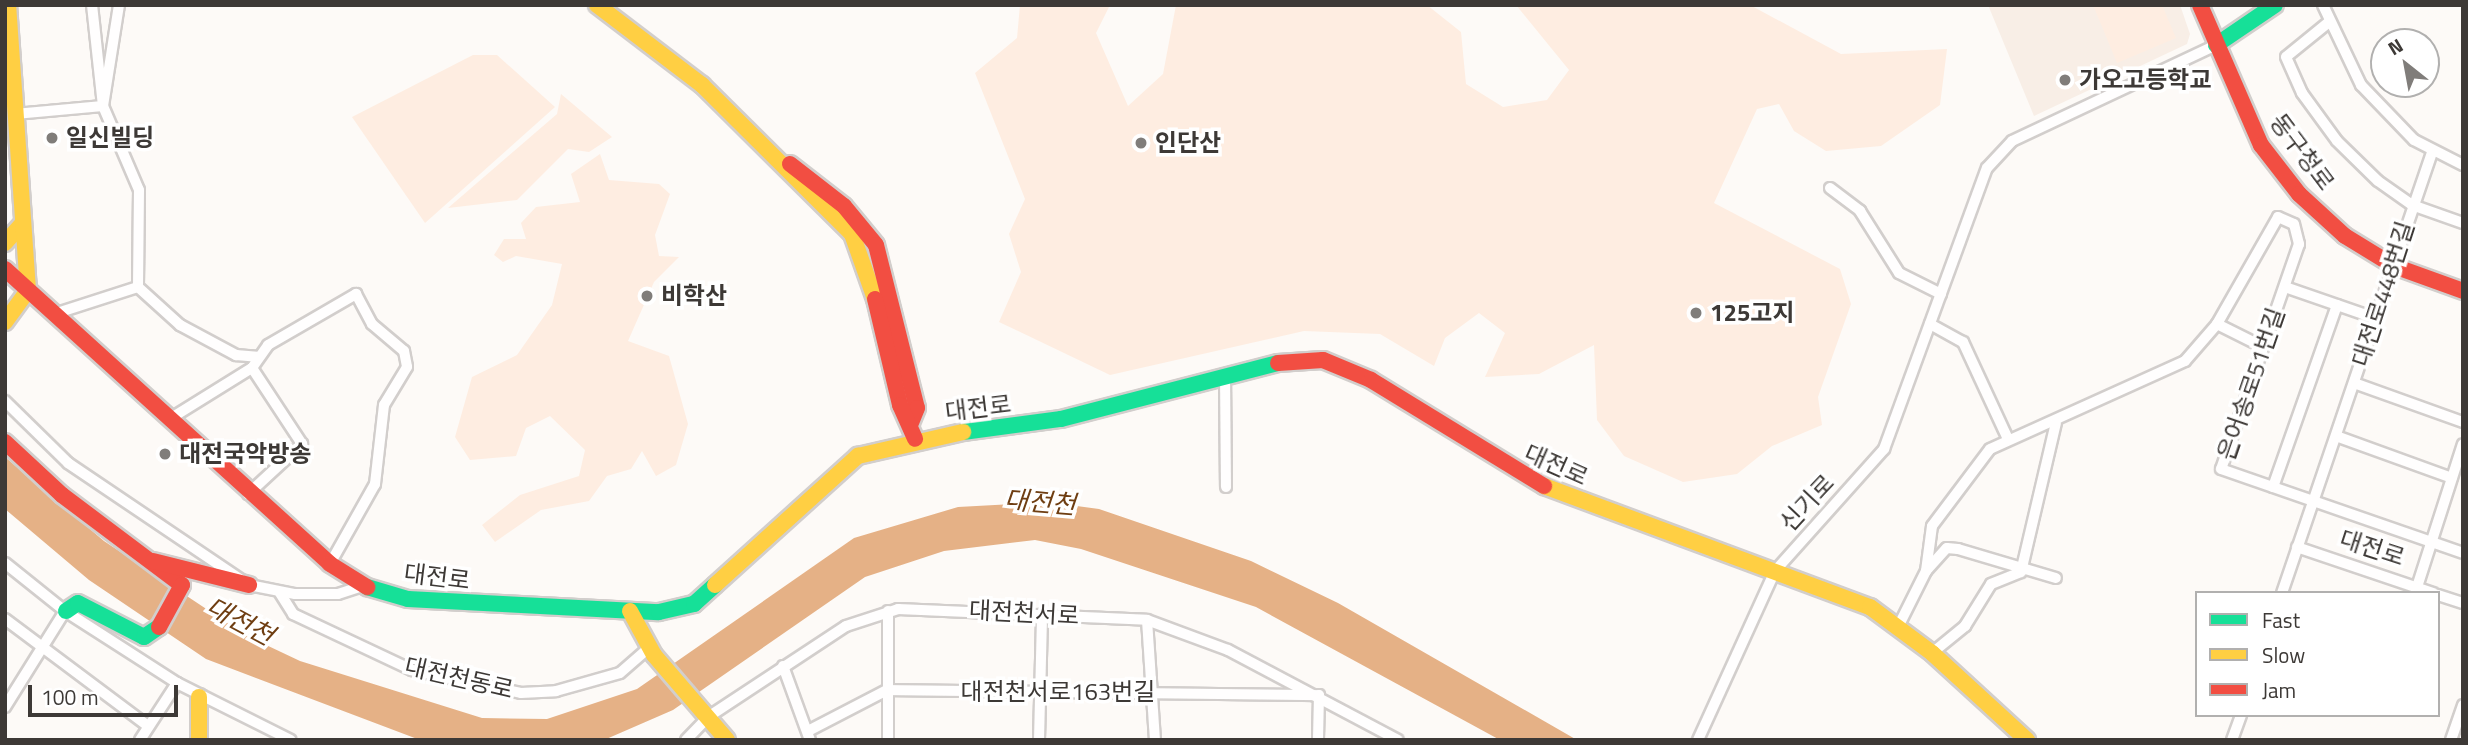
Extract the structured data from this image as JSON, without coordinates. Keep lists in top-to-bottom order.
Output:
{
  "streets": {
    "main road": ["동구청로", "대전로", "신기로"],
    "street": [
      "대전로448번길",
      "은어송로51번길",
      "대전천서로",
      "대전천동로",
      "대전천서로163번길"
    ]
  },
  "crossings": [
    ["동구청로", "대전로448번길"],
    ["동구청로", "신기로"],
    ["대전로448번길", "은어송로51번길"],
    ["대전로448번길", "대전로"],
    ["대전로", "신기로"],
    ["대전천서로", "대전천서로163번길"]
  ],
  "water": ["대전천"],
  "places": [
    "가오고등학교",
    "일신빌딩",
    "인단산",
    "비학산",
    "125고지",
    "대전국악방송"
  ],
  "legend": ["Fast", "Slow", "Jam"],
  "scale_bar": "100 m",
  "north": "top left"
}
